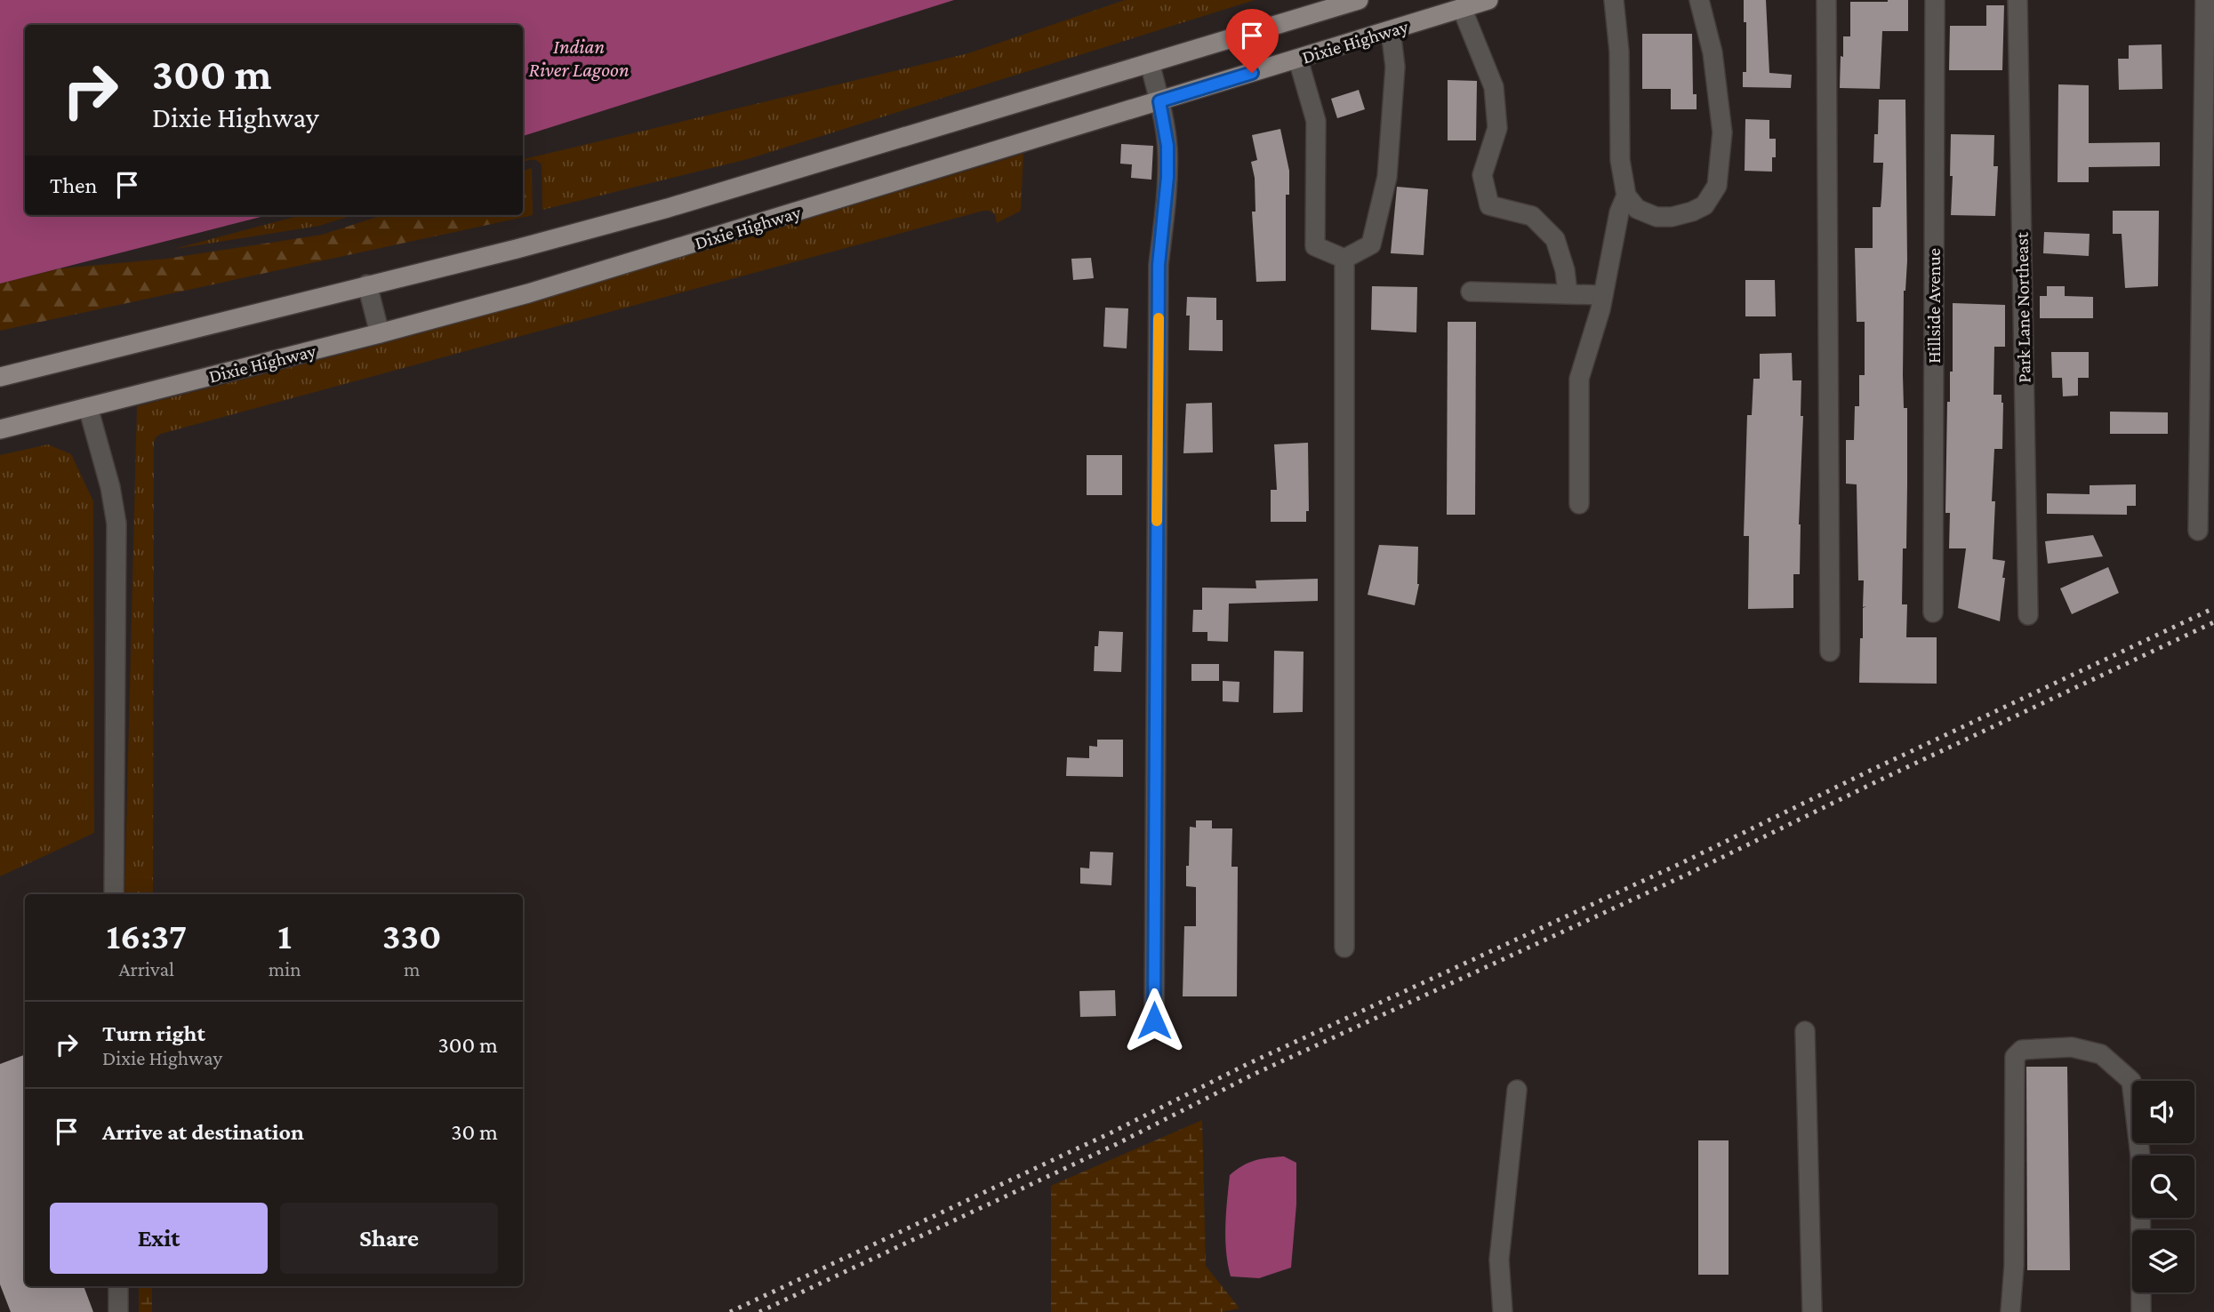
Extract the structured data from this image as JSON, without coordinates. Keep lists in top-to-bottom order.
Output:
{
  "streets": {
    "main road": ["Dixie Highway"],
    "street": ["Hillside Avenue", "Park Lane Northeast"]
  },
  "water": ["Indian River Lagoon"],
  "page": {
    "turn": ["300 m", "Dixie Highway"],
    "then": "Then",
    "eta": [
      "16:37",
      "Arrival",
      "1",
      "min",
      "330",
      "m"
    ],
    "list": [
      {
        "name": "Turn right",
        "note": "Dixie Highway",
        "value": "300 m"
      },
      {
        "name": "Arrive at destination",
        "value": "30 m"
      }
    ],
    "buttons": ["Exit", "Share"]
  }
}
